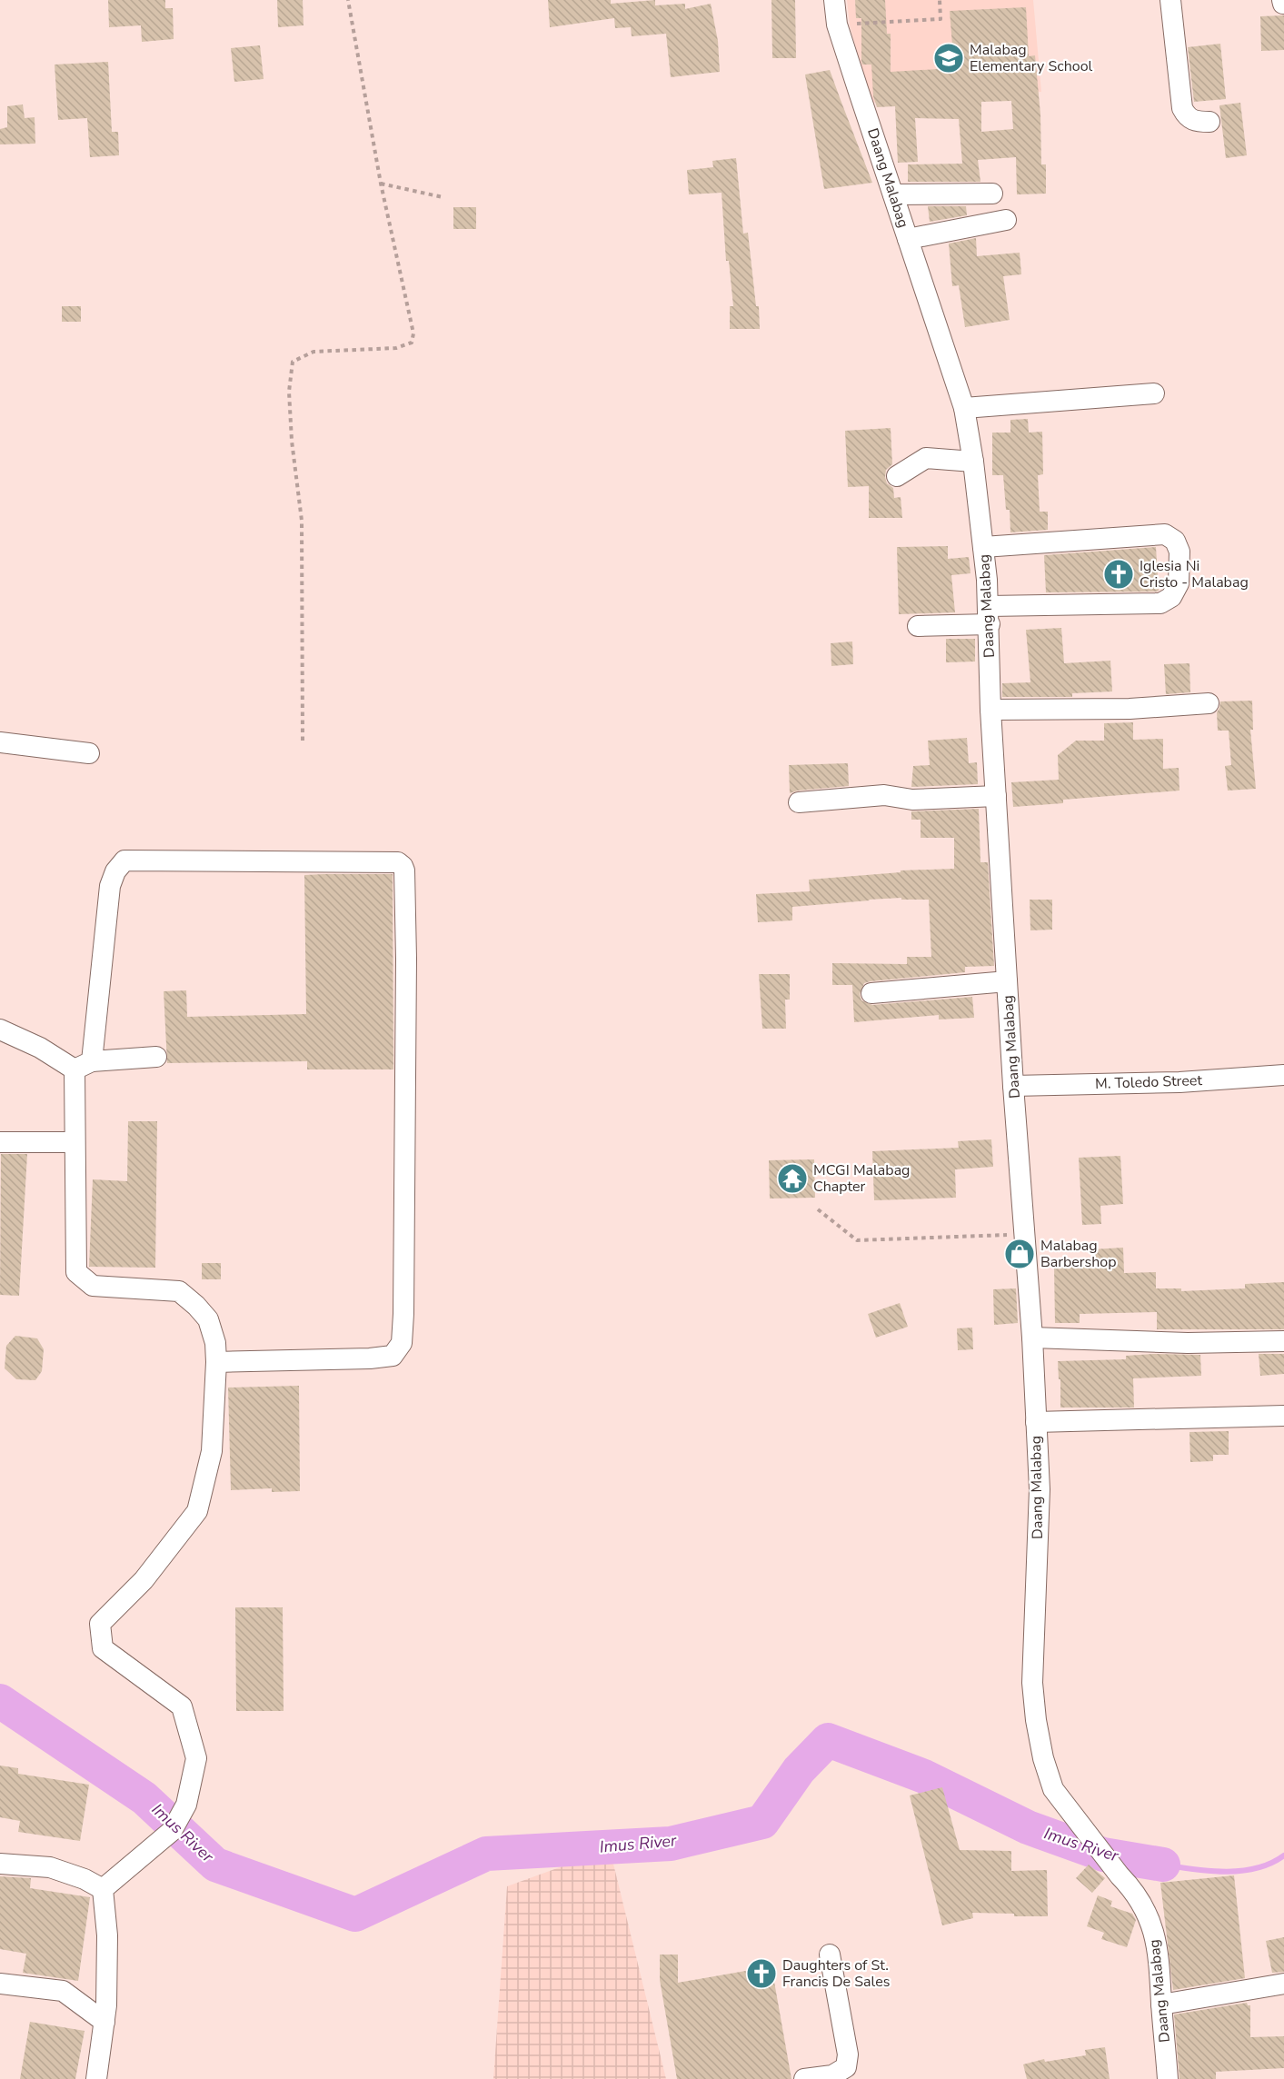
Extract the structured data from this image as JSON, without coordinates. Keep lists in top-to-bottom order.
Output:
{
  "streets": {
    "street": ["Daang Malabag", "M. Toledo Street"]
  },
  "crossings": [
    ["Daang Malabag", "M. Toledo Street"]
  ],
  "water": ["Imus River"],
  "places": {
    "school or university": ["Malabag Elementary School"],
    "church": ["Iglesia Ni Cristo - Malabag", "Daughters of St. Francis De Sales"],
    "temple": ["MCGI Malabag Chapter"],
    "shop": ["Malabag Barbershop"]
  }
}
